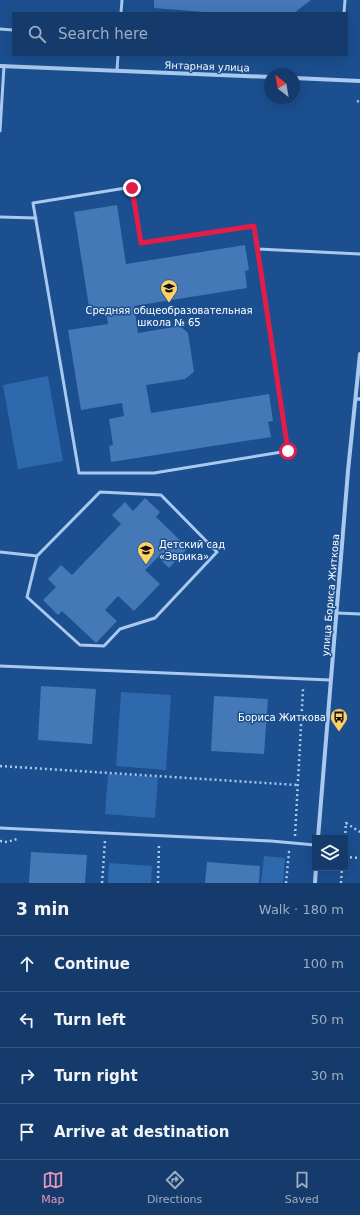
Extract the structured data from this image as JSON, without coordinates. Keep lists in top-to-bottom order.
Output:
{
  "streets": {
    "street": ["Янтарная улица", "улица Бориса Житкова"]
  },
  "places": {
    "school or university": ["Средняя общеобразовательная школа № 65", "Детский сад «Эврика»"],
    "bus stop": ["Бориса Житкова"]
  },
  "north": "top left",
  "page": {
    "search": "Search here",
    "heading": ["3 min", "Walk · 180 m"],
    "list": [
      ["Continue", "100 m"],
      ["Turn left", "50 m"],
      ["Turn right", "30 m"],
      "Arrive at destination"
    ],
    "nav": ["Map", "Directions", "Saved"]
  }
}
